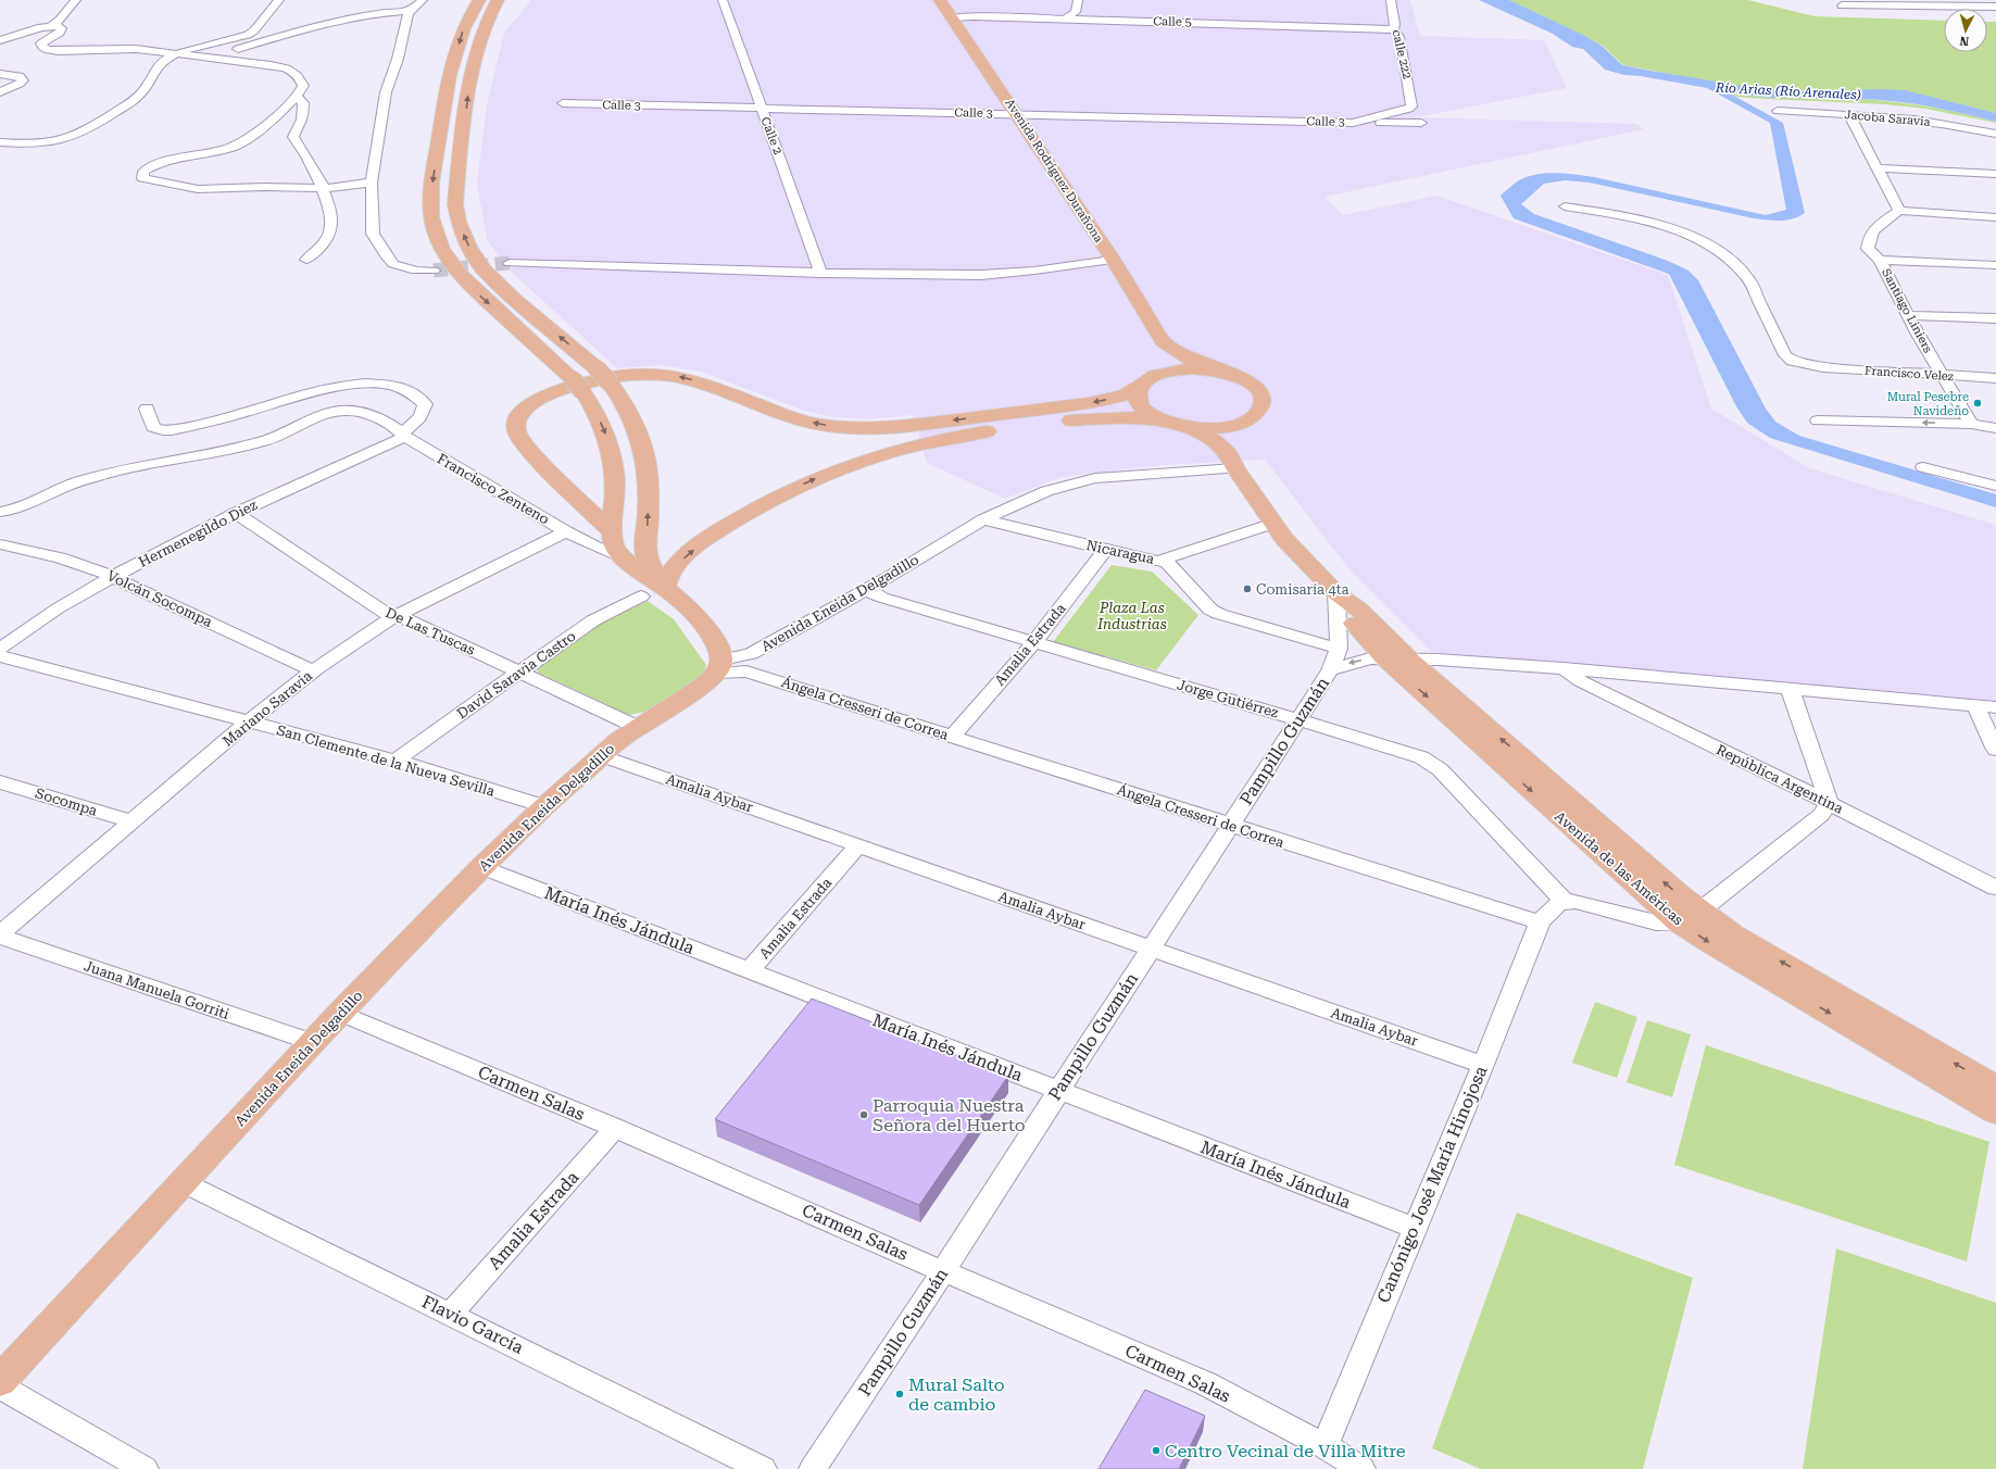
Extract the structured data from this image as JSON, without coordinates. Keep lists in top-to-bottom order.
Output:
{
  "streets": {
    "main road": ["Avenida Rodríguez Durañona", "Avenida Eneida Delgadillo", "Avenida de las Américas"],
    "street": [
      "Calle 5",
      "calle 222",
      "Calle 3",
      "Jacoba Saravia",
      "Calle 2",
      "Santiago Liniers",
      "Francisco Velez",
      "Francisco Zenteno",
      "Hermenegildo Diez",
      "Nicaragua",
      "Volcán Socompa",
      "De Las Tuscas",
      "Amalia Estrada",
      "David Saravia Castro",
      "Jorge Gutiérrez",
      "Mariano Saravia",
      "Ángela Cresseri de Correa",
      "Pampillo Guzmán",
      "San Clemente de la Nueva Sevilla",
      "República Argentina",
      "Amalia Aybar",
      "Socompa",
      "María Inés Jándula",
      "Juana Manuela Gorriti",
      "Carmen Salas",
      "Canónigo José María Hinojosa",
      "Flavio García"
    ]
  },
  "crossings": [
    ["Calle 5", "calle 222"],
    ["Calle 5", "Avenida Rodríguez Durañona"],
    ["calle 222", "Calle 3"],
    ["Calle 3", "Calle 2"],
    ["Calle 3", "Avenida Rodríguez Durañona"],
    ["Santiago Liniers", "Francisco Velez"],
    ["Francisco Zenteno", "Hermenegildo Diez"],
    ["Francisco Zenteno", "Mariano Saravia"],
    ["Hermenegildo Diez", "Volcán Socompa"],
    ["Hermenegildo Diez", "De Las Tuscas"],
    ["Nicaragua", "Avenida Eneida Delgadillo"],
    ["Nicaragua", "Amalia Estrada"],
    ["Nicaragua", "Pampillo Guzmán"],
    ["Volcán Socompa", "Mariano Saravia"],
    ["Avenida Eneida Delgadillo", "De Las Tuscas"],
    ["Avenida Eneida Delgadillo", "Jorge Gutiérrez"],
    ["Avenida Eneida Delgadillo", "Ángela Cresseri de Correa"],
    ["Avenida Eneida Delgadillo", "San Clemente de la Nueva Sevilla"],
    ["Avenida Eneida Delgadillo", "Amalia Aybar"],
    ["Avenida Eneida Delgadillo", "Avenida de las Américas"],
    ["Avenida Eneida Delgadillo", "María Inés Jándula"],
    ["Avenida Eneida Delgadillo", "Juana Manuela Gorriti"],
    ["Avenida Eneida Delgadillo", "Carmen Salas"],
    ["Avenida Eneida Delgadillo", "Flavio García"],
    ["De Las Tuscas", "David Saravia Castro"],
    ["De Las Tuscas", "Mariano Saravia"],
    ["Amalia Estrada", "Jorge Gutiérrez"],
    ["Amalia Estrada", "Ángela Cresseri de Correa"],
    ["Amalia Estrada", "Amalia Aybar"],
    ["Amalia Estrada", "María Inés Jándula"],
    ["Amalia Estrada", "Carmen Salas"],
    ["Amalia Estrada", "Flavio García"],
    ["David Saravia Castro", "San Clemente de la Nueva Sevilla"],
    ["Jorge Gutiérrez", "Pampillo Guzmán"],
    ["Mariano Saravia", "San Clemente de la Nueva Sevilla"],
    ["Mariano Saravia", "Socompa"],
    ["Mariano Saravia", "Juana Manuela Gorriti"],
    ["Ángela Cresseri de Correa", "Pampillo Guzmán"],
    ["Ángela Cresseri de Correa", "Canónigo José María Hinojosa"],
    ["Pampillo Guzmán", "Amalia Aybar"],
    ["Pampillo Guzmán", "Avenida de las Américas"],
    ["Pampillo Guzmán", "María Inés Jándula"],
    ["Pampillo Guzmán", "Carmen Salas"],
    ["Amalia Aybar", "Canónigo José María Hinojosa"],
    ["María Inés Jándula", "Canónigo José María Hinojosa"],
    ["Carmen Salas", "Canónigo José María Hinojosa"]
  ],
  "water": ["Río Arias (Río Arenales)"],
  "parks": ["Plaza Las Industrias"],
  "places": [
    "Mural Pesebre Navideño",
    "Comisaría 4ta",
    "Parroquia Nuestra Señora del Huerto",
    "Mural Salto de cambio",
    "Centro Vecinal de Villa Mitre"
  ],
  "north": "bottom"
}
